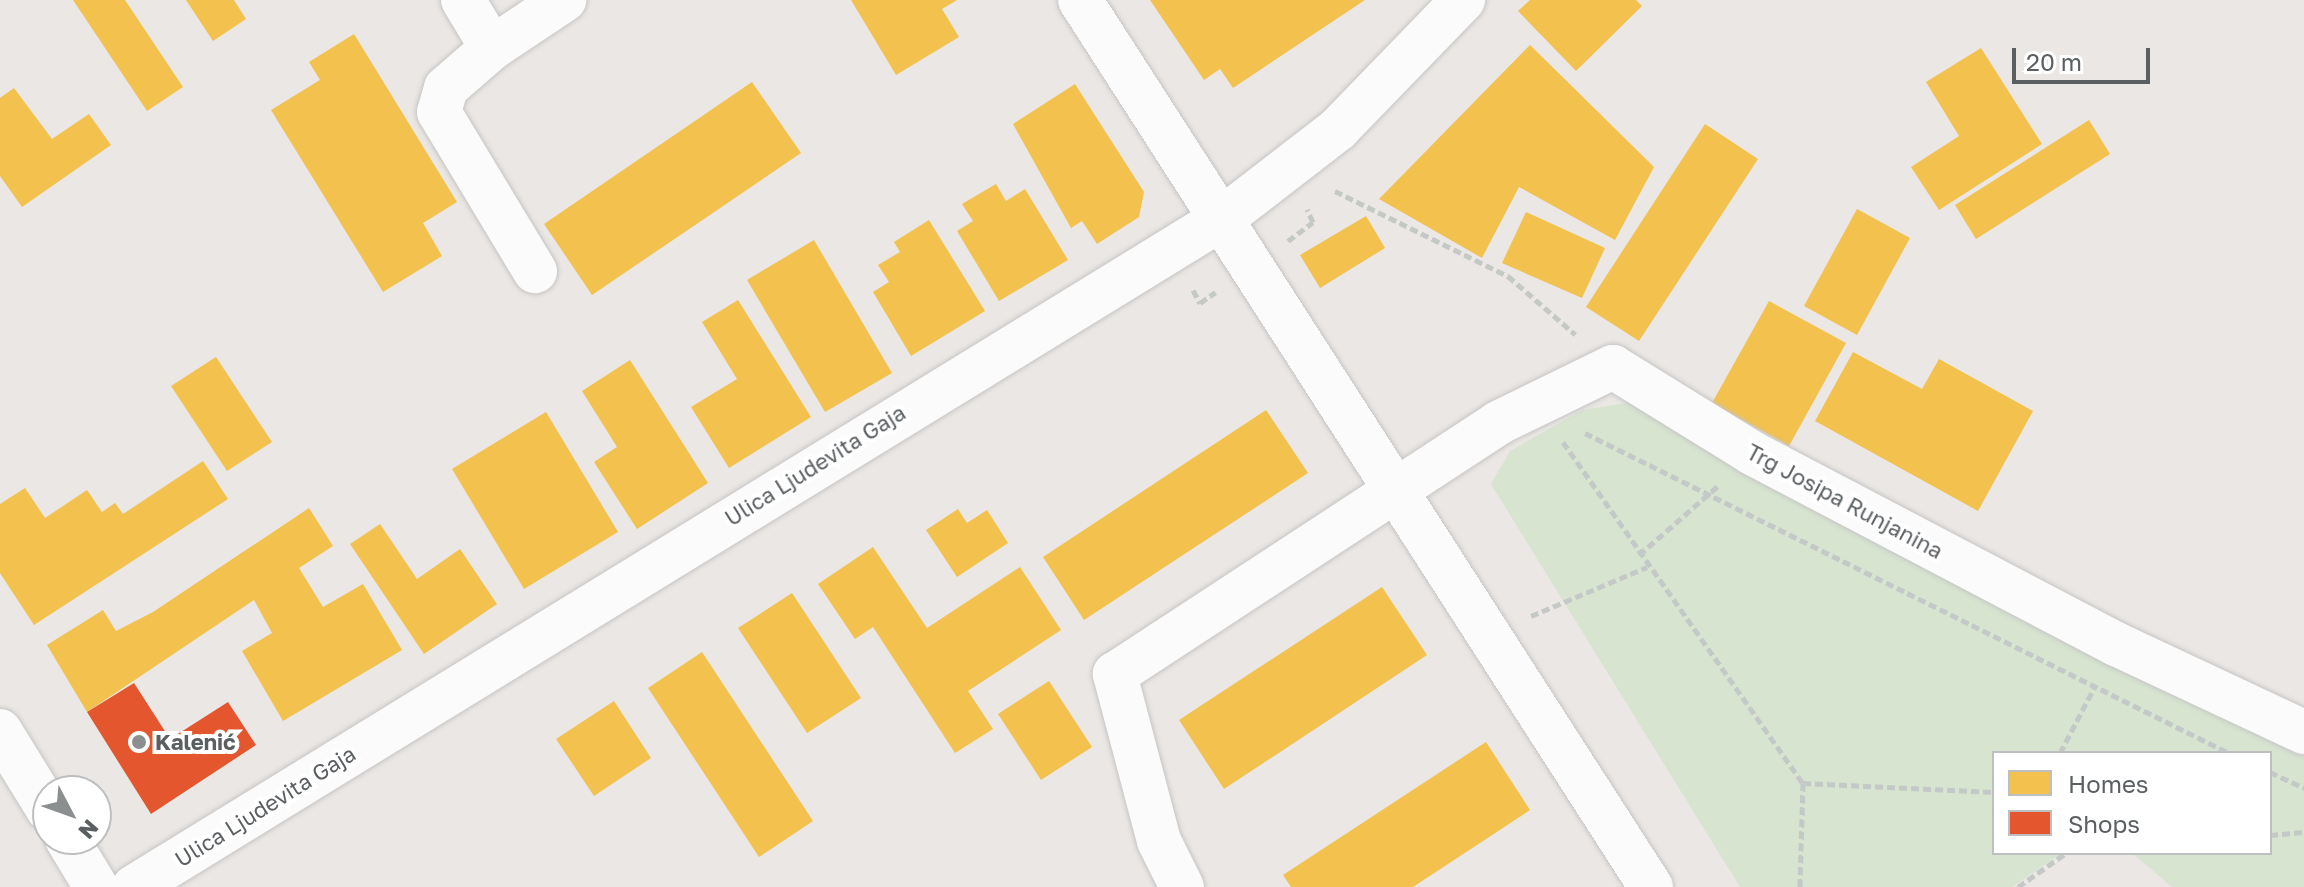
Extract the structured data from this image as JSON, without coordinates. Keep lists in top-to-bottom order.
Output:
{
  "streets": {
    "street": ["Ulica Ljudevita Gaja", "Trg Josipa Runjanina"]
  },
  "places": ["Kalenić"],
  "legend": ["Homes", "Shops"],
  "scale_bar": "20 m",
  "north": "bottom right"
}
